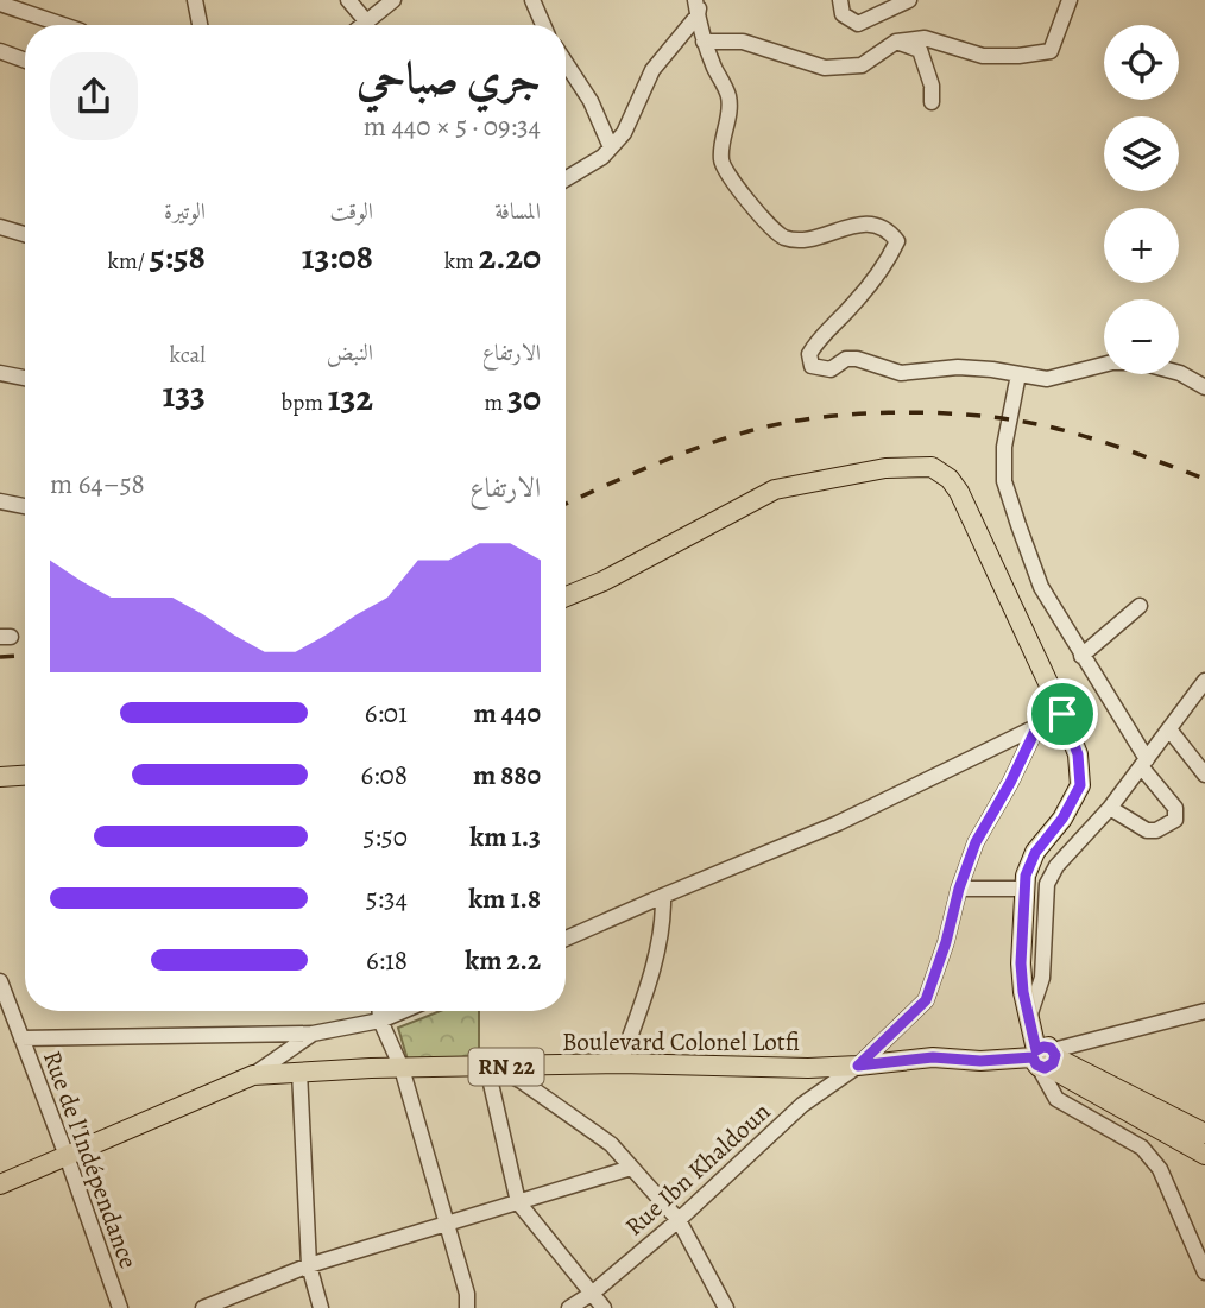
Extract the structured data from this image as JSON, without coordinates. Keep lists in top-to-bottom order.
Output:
{
  "streets": {
    "main road": ["Boulevard Colonel Lotfi", "RN 22"],
    "street": ["Rue de l'Indépendance", "Rue Ibn Khaldoun"]
  },
  "crossings": [
    ["Boulevard Colonel Lotfi", "Rue de l'Indépendance"],
    ["Boulevard Colonel Lotfi", "Rue Ibn Khaldoun"]
  ],
  "page": {
    "map_buttons": ["+", "−"],
    "heading": ["جري صباحي", "09:34 · 5 × 440 m"],
    "stats": [
      ["المسافة", "2.20 km"],
      ["الوقت", "13:08"],
      ["الوتيرة", "5:58 /km"],
      ["الارتفاع", "30 m"],
      ["النبض", "132 bpm"],
      ["kcal", "133"]
    ],
    "chart": ["الارتفاع", "58–64 m"],
    "list": [
      {
        "name": "440 m",
        "note": "6:01"
      },
      {
        "name": "880 m",
        "note": "6:08"
      },
      {
        "name": "1.3 km",
        "note": "5:50"
      },
      {
        "name": "1.8 km",
        "note": "5:34"
      },
      {
        "name": "2.2 km",
        "note": "6:18"
      }
    ]
  }
}
